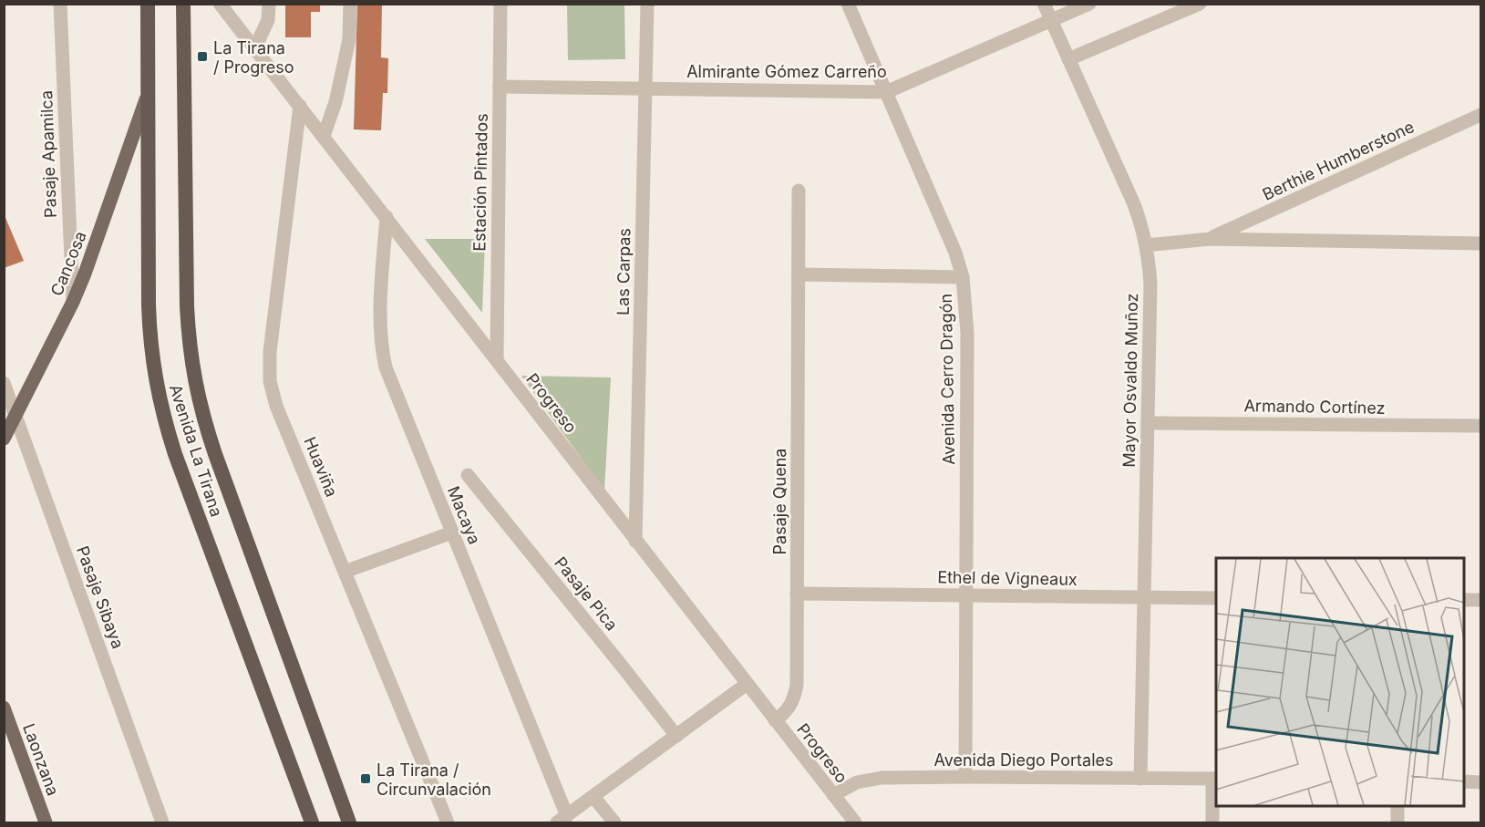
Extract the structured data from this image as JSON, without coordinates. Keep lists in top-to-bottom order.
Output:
{
  "streets": {
    "highway": ["Avenida La Tirana"],
    "main road": ["Cancosa", "Laonzana"],
    "street": [
      "Almirante Gómez Carreño",
      "Pasaje Apamilca",
      "Berthie Humberstone",
      "Estación Pintados",
      "Las Carpas",
      "Avenida Cerro Dragón",
      "Mayor Osvaldo Muñoz",
      "Progreso",
      "Armando Cortínez",
      "Huaviña",
      "Pasaje Quena",
      "Macaya",
      "Ethel de Vigneaux",
      "Pasaje Pica",
      "Pasaje Sibaya",
      "Avenida Diego Portales"
    ]
  },
  "crossings": [
    ["Almirante Gómez Carreño", "Estación Pintados"],
    ["Almirante Gómez Carreño", "Las Carpas"],
    ["Almirante Gómez Carreño", "Avenida Cerro Dragón"],
    ["Almirante Gómez Carreño", "Mayor Osvaldo Muñoz"],
    ["Pasaje Apamilca", "Cancosa"],
    ["Berthie Humberstone", "Mayor Osvaldo Muñoz"],
    ["Estación Pintados", "Progreso"],
    ["Cancosa", "Avenida La Tirana"],
    ["Cancosa", "Pasaje Sibaya"],
    ["Las Carpas", "Progreso"],
    ["Avenida Cerro Dragón", "Ethel de Vigneaux"],
    ["Avenida Cerro Dragón", "Avenida Diego Portales"],
    ["Mayor Osvaldo Muñoz", "Armando Cortínez"],
    ["Mayor Osvaldo Muñoz", "Ethel de Vigneaux"],
    ["Mayor Osvaldo Muñoz", "Avenida Diego Portales"],
    ["Progreso", "Huaviña"],
    ["Progreso", "Pasaje Quena"],
    ["Progreso", "Macaya"],
    ["Progreso", "Avenida Diego Portales"],
    ["Pasaje Quena", "Ethel de Vigneaux"]
  ],
  "places": {
    "transit": ["La Tirana / Progreso", "La Tirana / Circunvalación"]
  }
}
